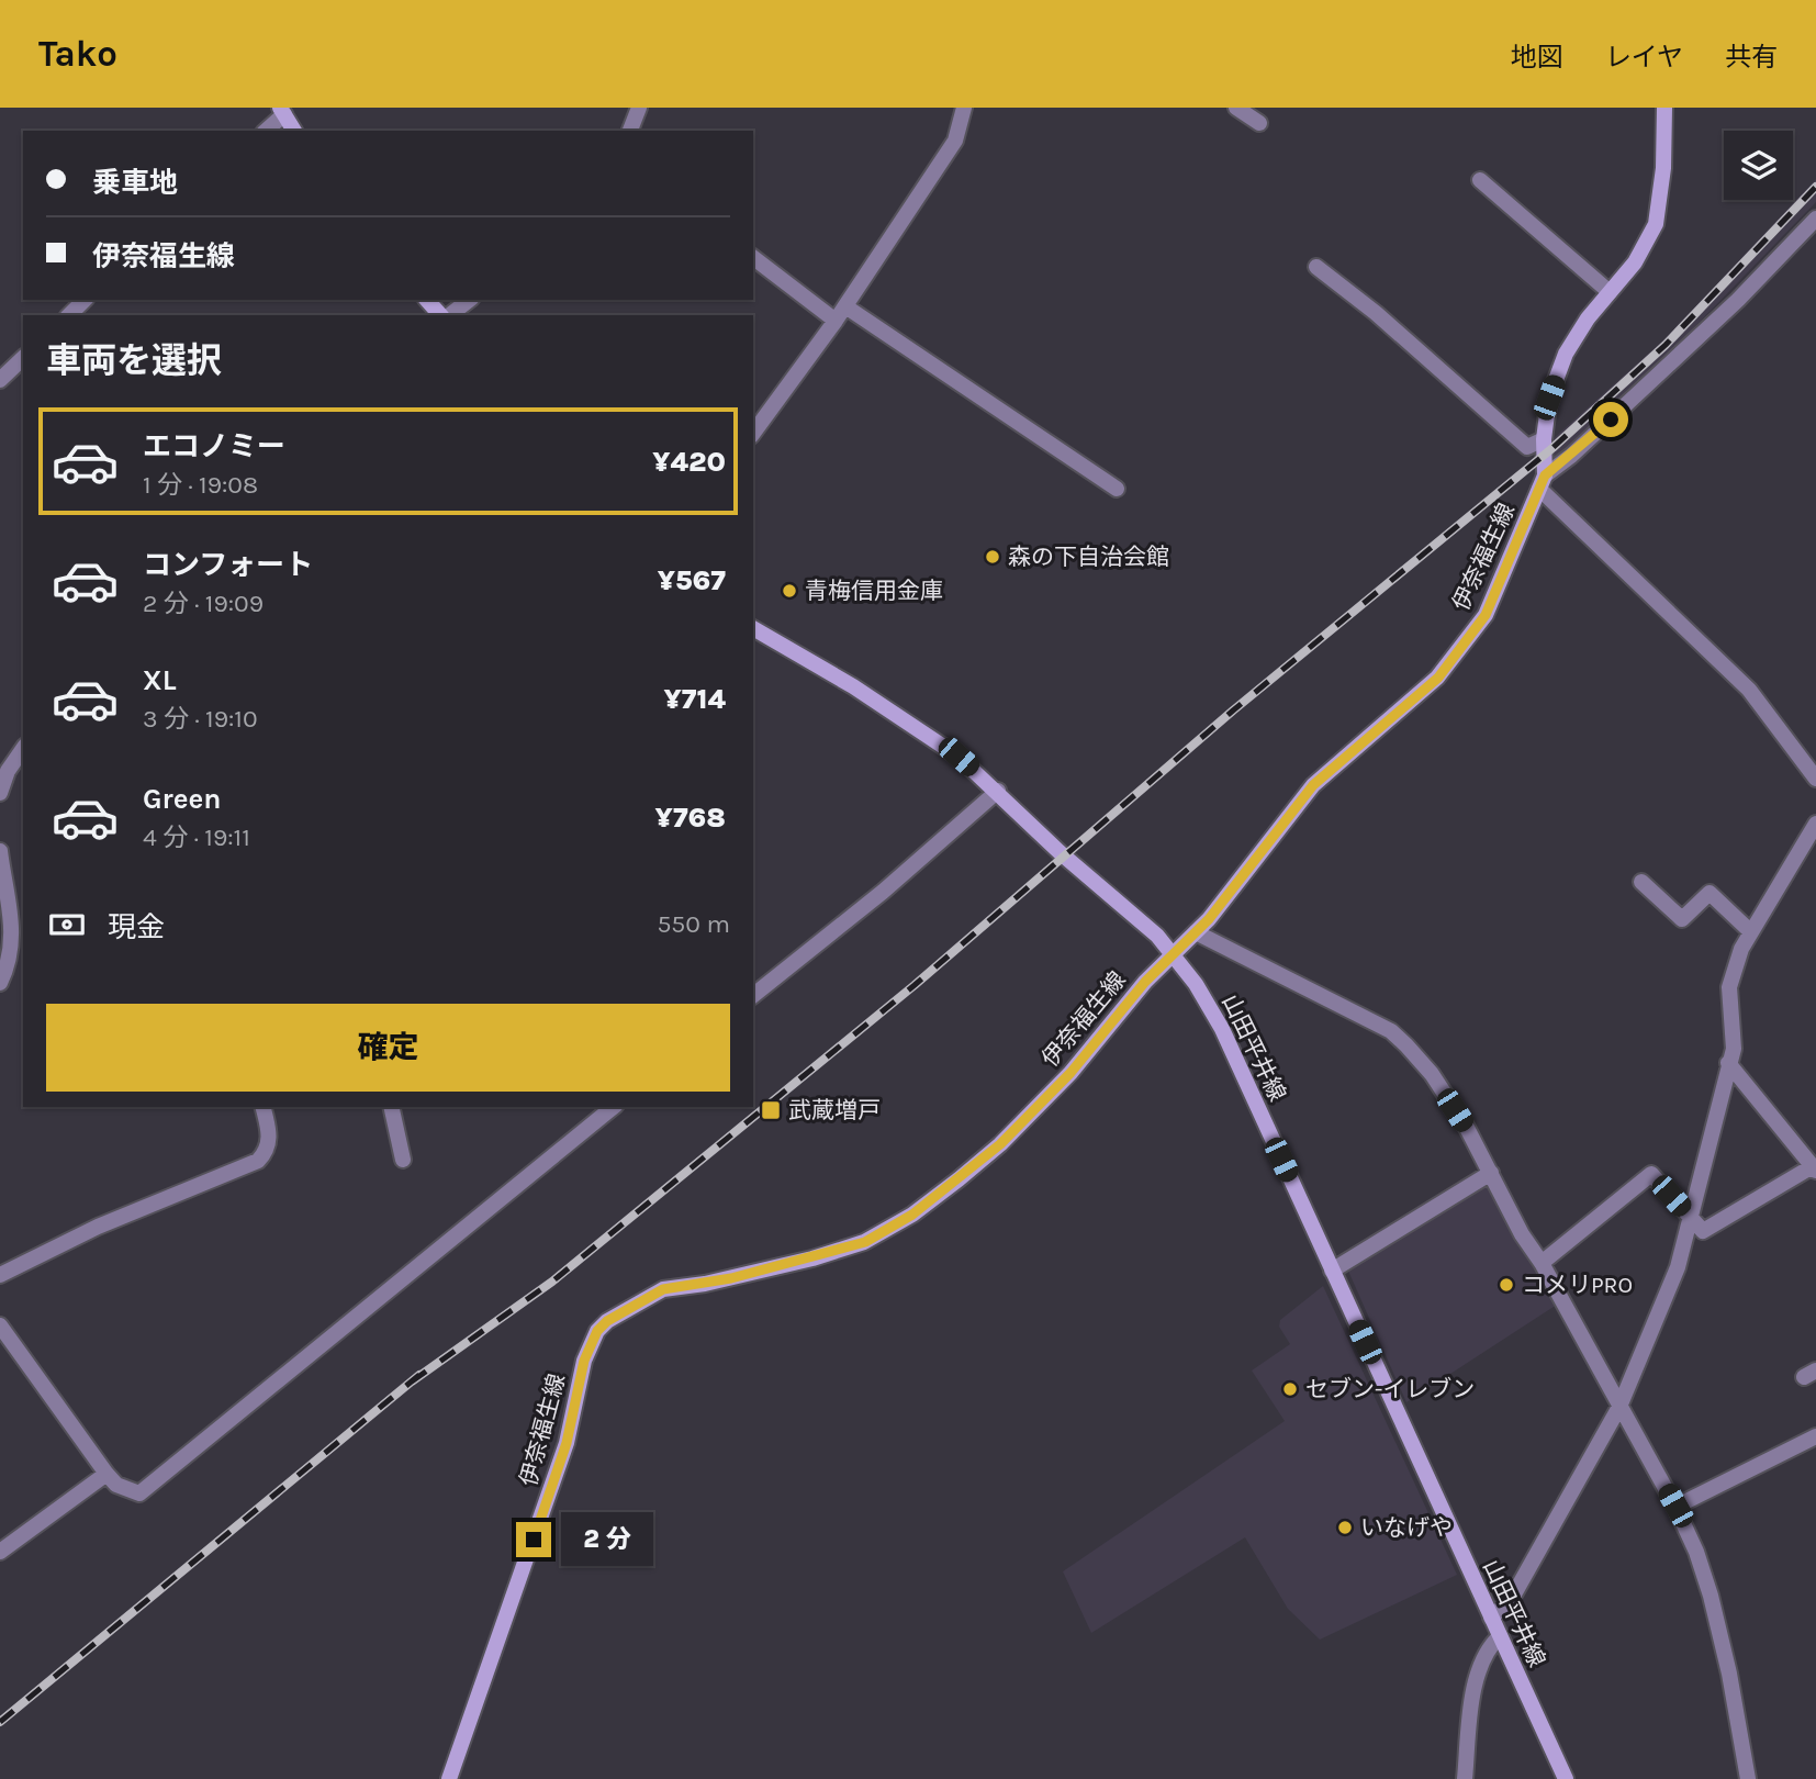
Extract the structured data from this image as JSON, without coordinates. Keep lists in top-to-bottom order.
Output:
{
  "streets": {
    "main road": ["伊奈福生線", "山田平井線"]
  },
  "crossings": [
    ["伊奈福生線", "山田平井線"]
  ],
  "places": {
    "other": [
      "森の下自治会館",
      "青梅信用金庫",
      "コメリPRO",
      "セブン-イレブン",
      "いなげや"
    ],
    "transit": ["武蔵増戸"]
  },
  "page": {
    "header": "Tako",
    "nav": ["地図", "レイヤ", "共有"],
    "banner": ["乗車地", "伊奈福生線"],
    "heading": "車両を選択",
    "list": [
      {
        "name": "エコノミー",
        "note": "1 分 · 19:08",
        "value": "¥420"
      },
      {
        "name": "コンフォート",
        "note": "2 分 · 19:09",
        "value": "¥567"
      },
      {
        "name": "XL",
        "note": "3 分 · 19:10",
        "value": "¥714"
      },
      {
        "name": "Green",
        "note": "4 分 · 19:11",
        "value": "¥768"
      }
    ],
    "pay": ["現金", "550 m"],
    "buttons": "確定",
    "bubble": "2 分"
  }
}
